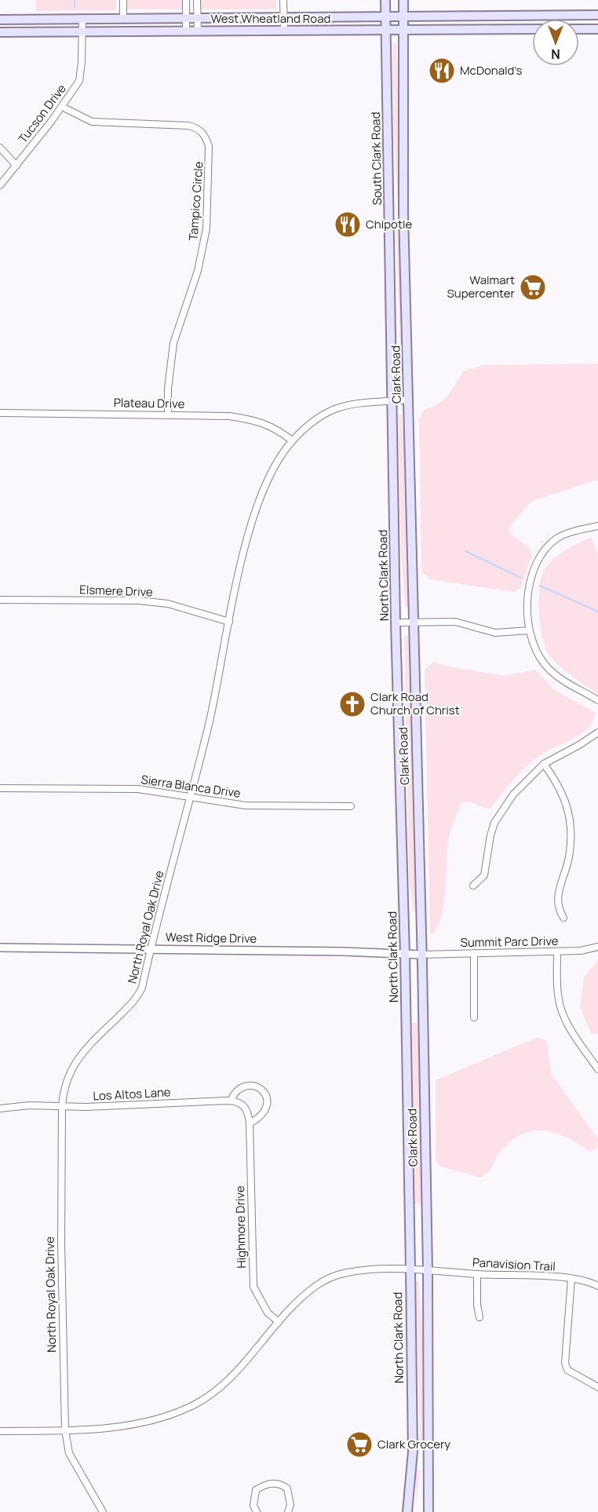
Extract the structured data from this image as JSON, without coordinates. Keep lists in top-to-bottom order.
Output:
{
  "streets": {
    "main road": [
      "West Wheatland Road",
      "South Clark Road",
      "Clark Road",
      "North Clark Road"
    ],
    "street": [
      "Tucson Drive",
      "Tampico Circle",
      "Plateau Drive",
      "Elsmere Drive",
      "Sierra Blanca Drive",
      "North Royal Oak Drive",
      "West Ridge Drive",
      "Summit Parc Drive",
      "Los Altos Lane",
      "Highmore Drive",
      "Panavision Trail"
    ]
  },
  "crossings": [
    ["West Wheatland Road", "Tucson Drive"],
    ["West Wheatland Road", "South Clark Road"],
    ["West Wheatland Road", "Clark Road"],
    ["Tucson Drive", "Tampico Circle"],
    ["South Clark Road", "North Clark Road"],
    ["South Clark Road", "North Royal Oak Drive"],
    ["Tampico Circle", "Plateau Drive"],
    ["Clark Road", "North Royal Oak Drive"],
    ["Clark Road", "West Ridge Drive"],
    ["Clark Road", "Summit Parc Drive"],
    ["Clark Road", "Panavision Trail"],
    ["Plateau Drive", "North Royal Oak Drive"],
    ["North Clark Road", "North Royal Oak Drive"],
    ["North Clark Road", "West Ridge Drive"],
    ["North Clark Road", "Panavision Trail"],
    ["Elsmere Drive", "North Royal Oak Drive"],
    ["Sierra Blanca Drive", "North Royal Oak Drive"],
    ["North Royal Oak Drive", "West Ridge Drive"],
    ["North Royal Oak Drive", "Los Altos Lane"],
    ["North Royal Oak Drive", "Panavision Trail"],
    ["West Ridge Drive", "Summit Parc Drive"],
    ["Highmore Drive", "Panavision Trail"]
  ],
  "places": {
    "restaurant": ["McDonald's", "Chipotle"],
    "supermarket": ["Walmart Supercenter", "Clark Grocery"],
    "church": ["Clark Road Church of Christ"]
  },
  "north": "bottom"
}
